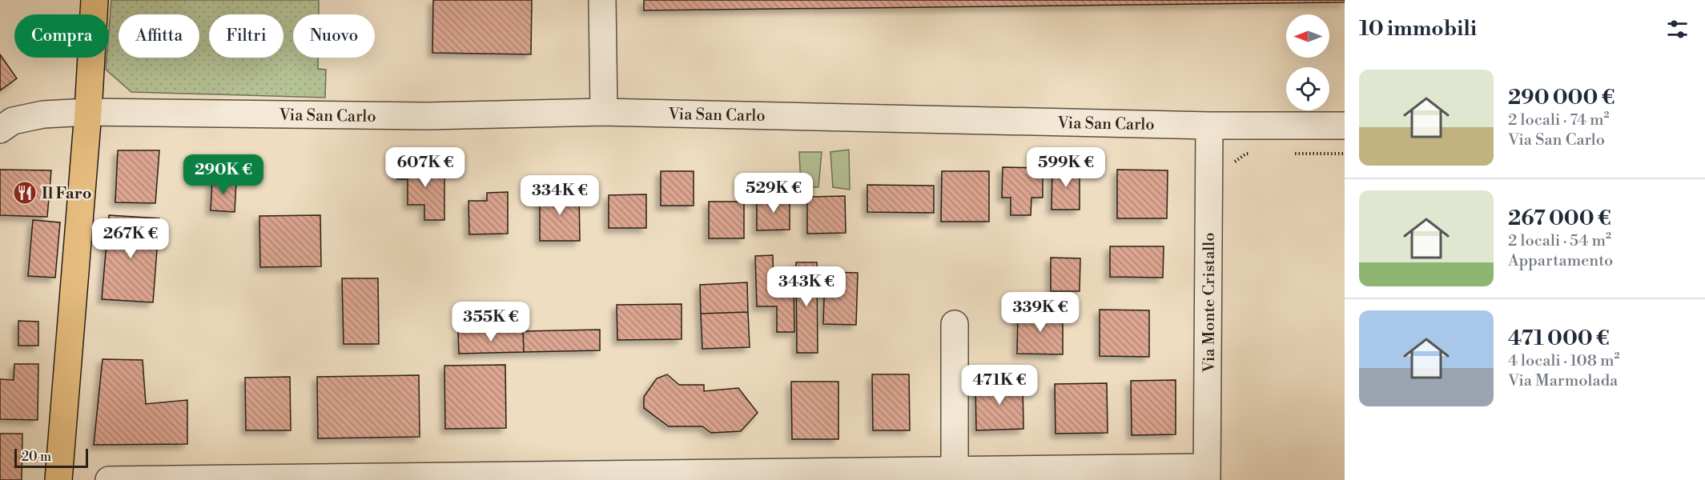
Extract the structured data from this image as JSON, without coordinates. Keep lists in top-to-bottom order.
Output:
{
  "streets": {
    "street": ["Via San Carlo", "Via Monte Cristallo"]
  },
  "crossings": [
    ["Via San Carlo", "Via Monte Cristallo"]
  ],
  "places": {
    "restaurant": ["Il Faro"]
  },
  "scale_bar": "20 m",
  "north": "left",
  "page": {
    "heading": "10 immobili",
    "chip": [
      "Compra",
      "Affitta",
      "Filtri",
      "Nuovo"
    ],
    "list": [
      {
        "name": "290 000 €",
        "note": "2 locali · 74 m² · Via San Carlo"
      },
      {
        "name": "267 000 €",
        "note": "2 locali · 54 m² · Appartamento"
      },
      {
        "name": "471 000 €",
        "note": "4 locali · 108 m² · Via Marmolada"
      }
    ],
    "price": [
      "607K €",
      "599K €",
      "290K €",
      "529K €",
      "334K €",
      "267K €",
      "343K €",
      "339K €",
      "355K €",
      "471K €"
    ],
    "scale": "20 m"
  }
}
